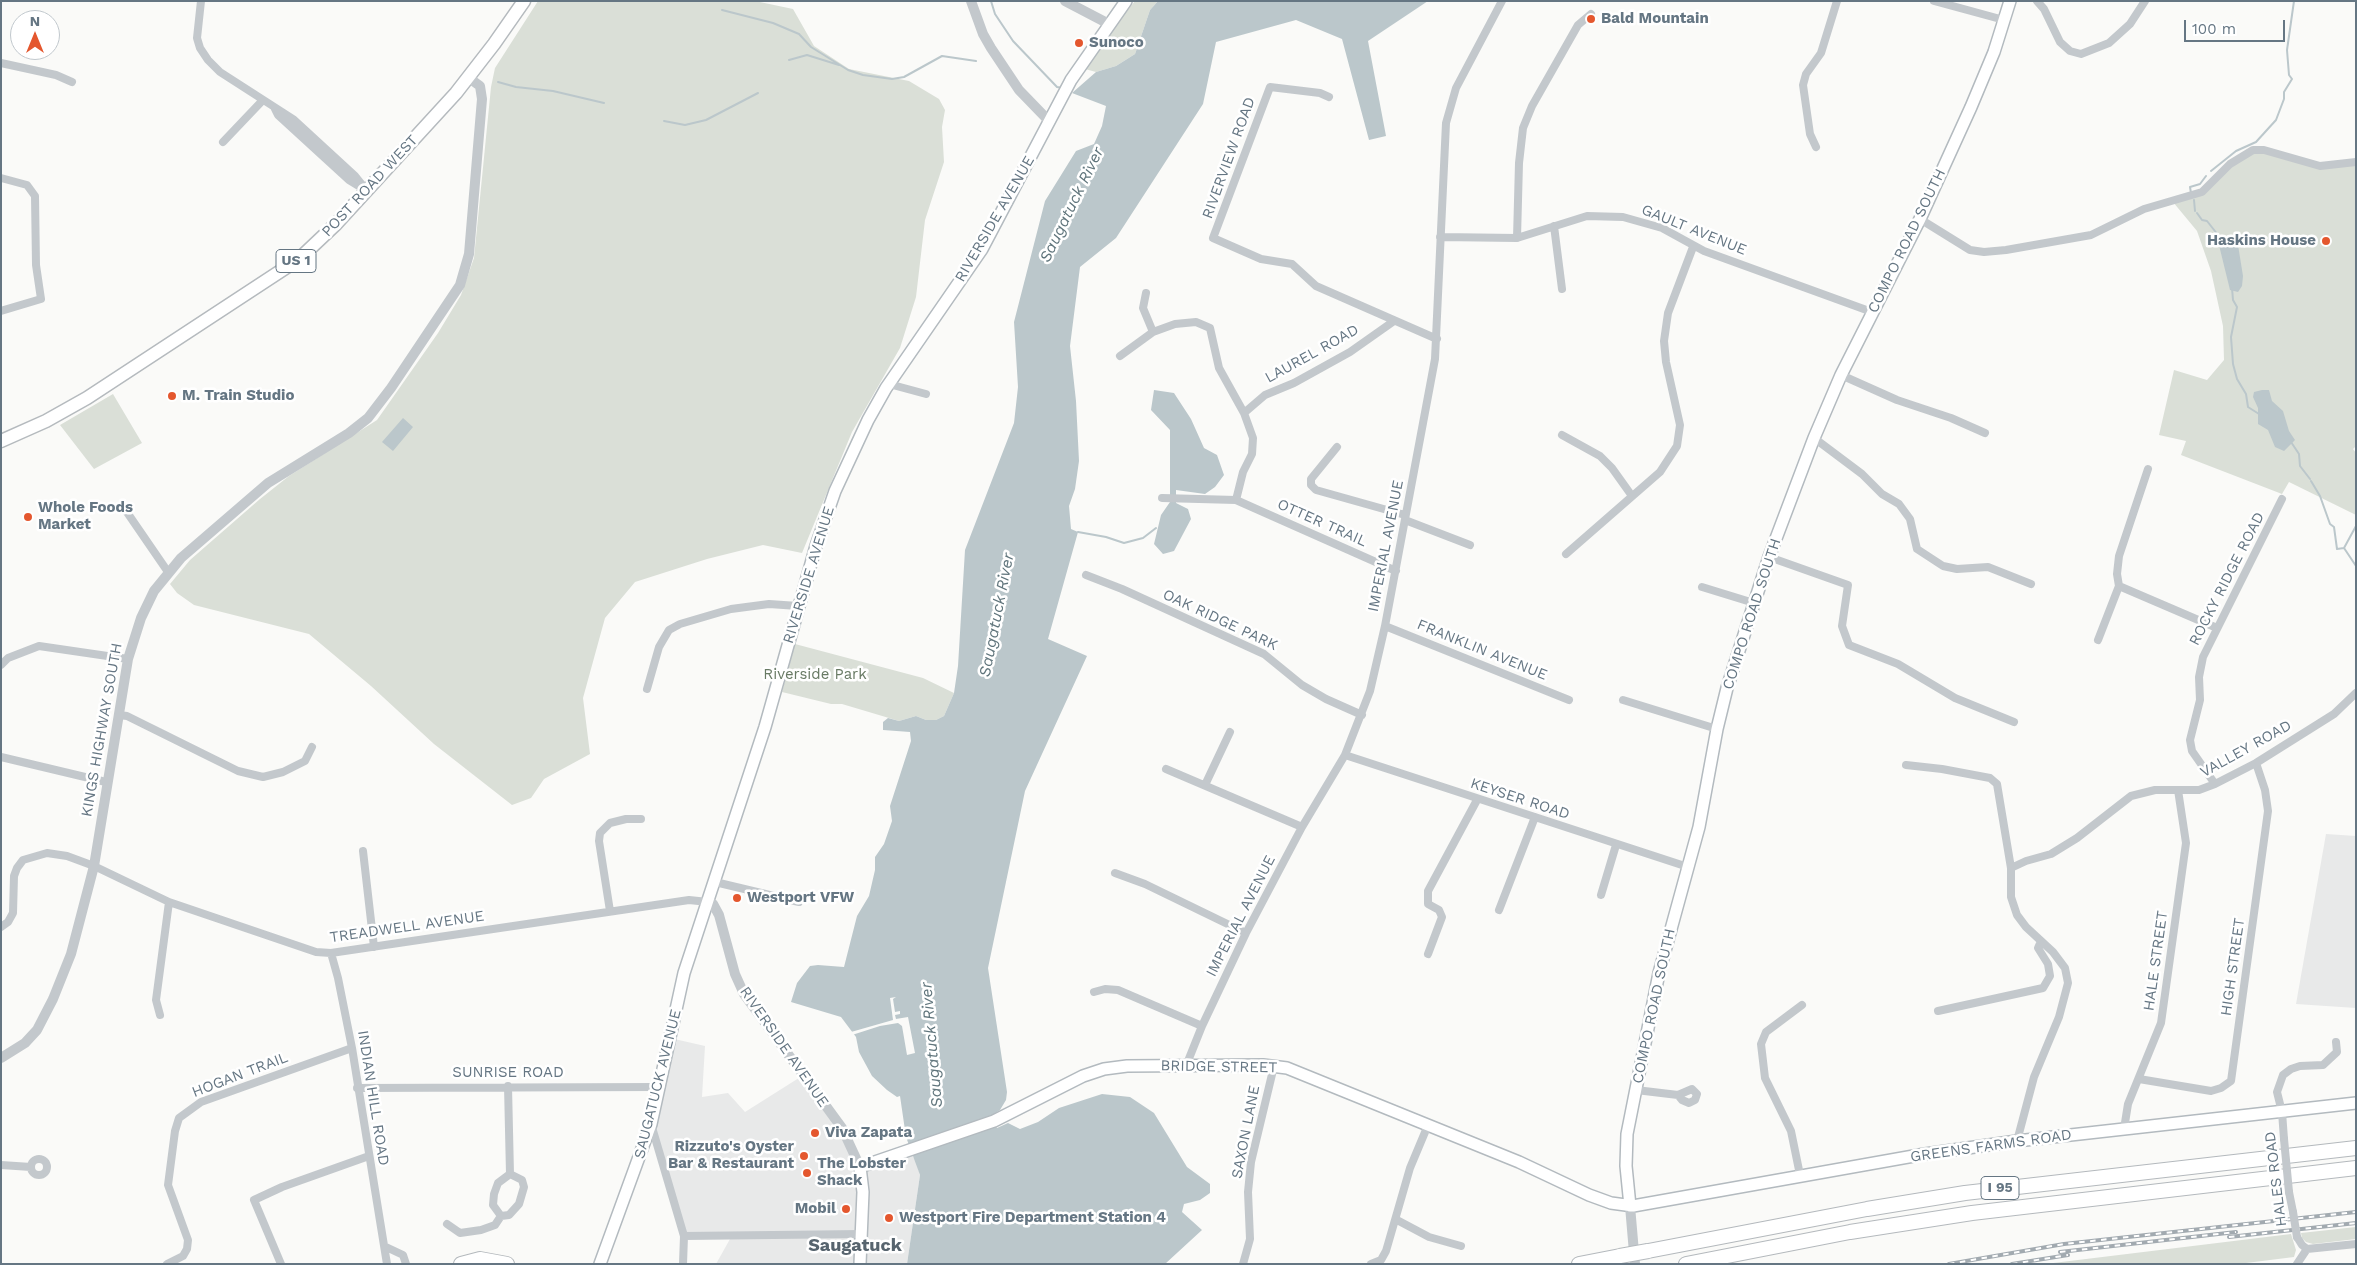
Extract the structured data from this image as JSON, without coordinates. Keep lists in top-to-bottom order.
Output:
{
  "streets": {
    "highway": ["I 95"],
    "main road": [
      "POST ROAD WEST",
      "RIVERSIDE AVENUE",
      "COMPO ROAD SOUTH",
      "US 1",
      "BRIDGE STREET",
      "SAUGATUCK AVENUE",
      "GREENS FARMS ROAD"
    ],
    "street": [
      "RIVERVIEW ROAD",
      "GAULT AVENUE",
      "LAUREL ROAD",
      "OTTER TRAIL",
      "IMPERIAL AVENUE",
      "ROCKY RIDGE ROAD",
      "OAK RIDGE PARK",
      "FRANKLIN AVENUE",
      "KINGS HIGHWAY SOUTH",
      "VALLEY ROAD",
      "KEYSER ROAD",
      "TREADWELL AVENUE",
      "HALE STREET",
      "HIGH STREET",
      "SUNRISE ROAD",
      "HOGAN TRAIL",
      "INDIAN HILL ROAD",
      "SAXON LANE",
      "HALES ROAD"
    ]
  },
  "crossings": [
    ["RIVERVIEW ROAD", "LAUREL ROAD"],
    ["POST ROAD WEST", "KINGS HIGHWAY SOUTH"],
    ["RIVERSIDE AVENUE", "TREADWELL AVENUE"],
    ["RIVERSIDE AVENUE", "BRIDGE STREET"],
    ["RIVERSIDE AVENUE", "SAUGATUCK AVENUE"],
    ["GAULT AVENUE", "COMPO ROAD SOUTH"],
    ["GAULT AVENUE", "IMPERIAL AVENUE"],
    ["COMPO ROAD SOUTH", "KEYSER ROAD"],
    ["COMPO ROAD SOUTH", "BRIDGE STREET"],
    ["COMPO ROAD SOUTH", "GREENS FARMS ROAD"],
    ["OTTER TRAIL", "IMPERIAL AVENUE"],
    ["IMPERIAL AVENUE", "OAK RIDGE PARK"],
    ["IMPERIAL AVENUE", "FRANKLIN AVENUE"],
    ["IMPERIAL AVENUE", "KEYSER ROAD"],
    ["IMPERIAL AVENUE", "BRIDGE STREET"],
    ["ROCKY RIDGE ROAD", "VALLEY ROAD"],
    ["KINGS HIGHWAY SOUTH", "TREADWELL AVENUE"],
    ["VALLEY ROAD", "HALE STREET"],
    ["VALLEY ROAD", "HIGH STREET"],
    ["TREADWELL AVENUE", "SAUGATUCK AVENUE"],
    ["TREADWELL AVENUE", "INDIAN HILL ROAD"],
    ["HALE STREET", "HIGH STREET"],
    ["HALE STREET", "GREENS FARMS ROAD"],
    ["BRIDGE STREET", "SAXON LANE"],
    ["BRIDGE STREET", "GREENS FARMS ROAD"],
    ["SUNRISE ROAD", "SAUGATUCK AVENUE"],
    ["SUNRISE ROAD", "INDIAN HILL ROAD"],
    ["HOGAN TRAIL", "INDIAN HILL ROAD"],
    ["GREENS FARMS ROAD", "HALES ROAD"]
  ],
  "districts": ["Saugatuck"],
  "water": ["Saugatuck River"],
  "parks": ["Riverside Park"],
  "places": [
    "Bald Mountain",
    "Sunoco",
    "Haskins House",
    "M. Train Studio",
    "Whole Foods Market",
    "Westport VFW",
    "Viva Zapata",
    "Rizzuto's Oyster Bar & Restaurant",
    "The Lobster Shack",
    "Mobil",
    "Westport Fire Department Station 4"
  ],
  "scale_bar": "100 m",
  "north": "top"
}
